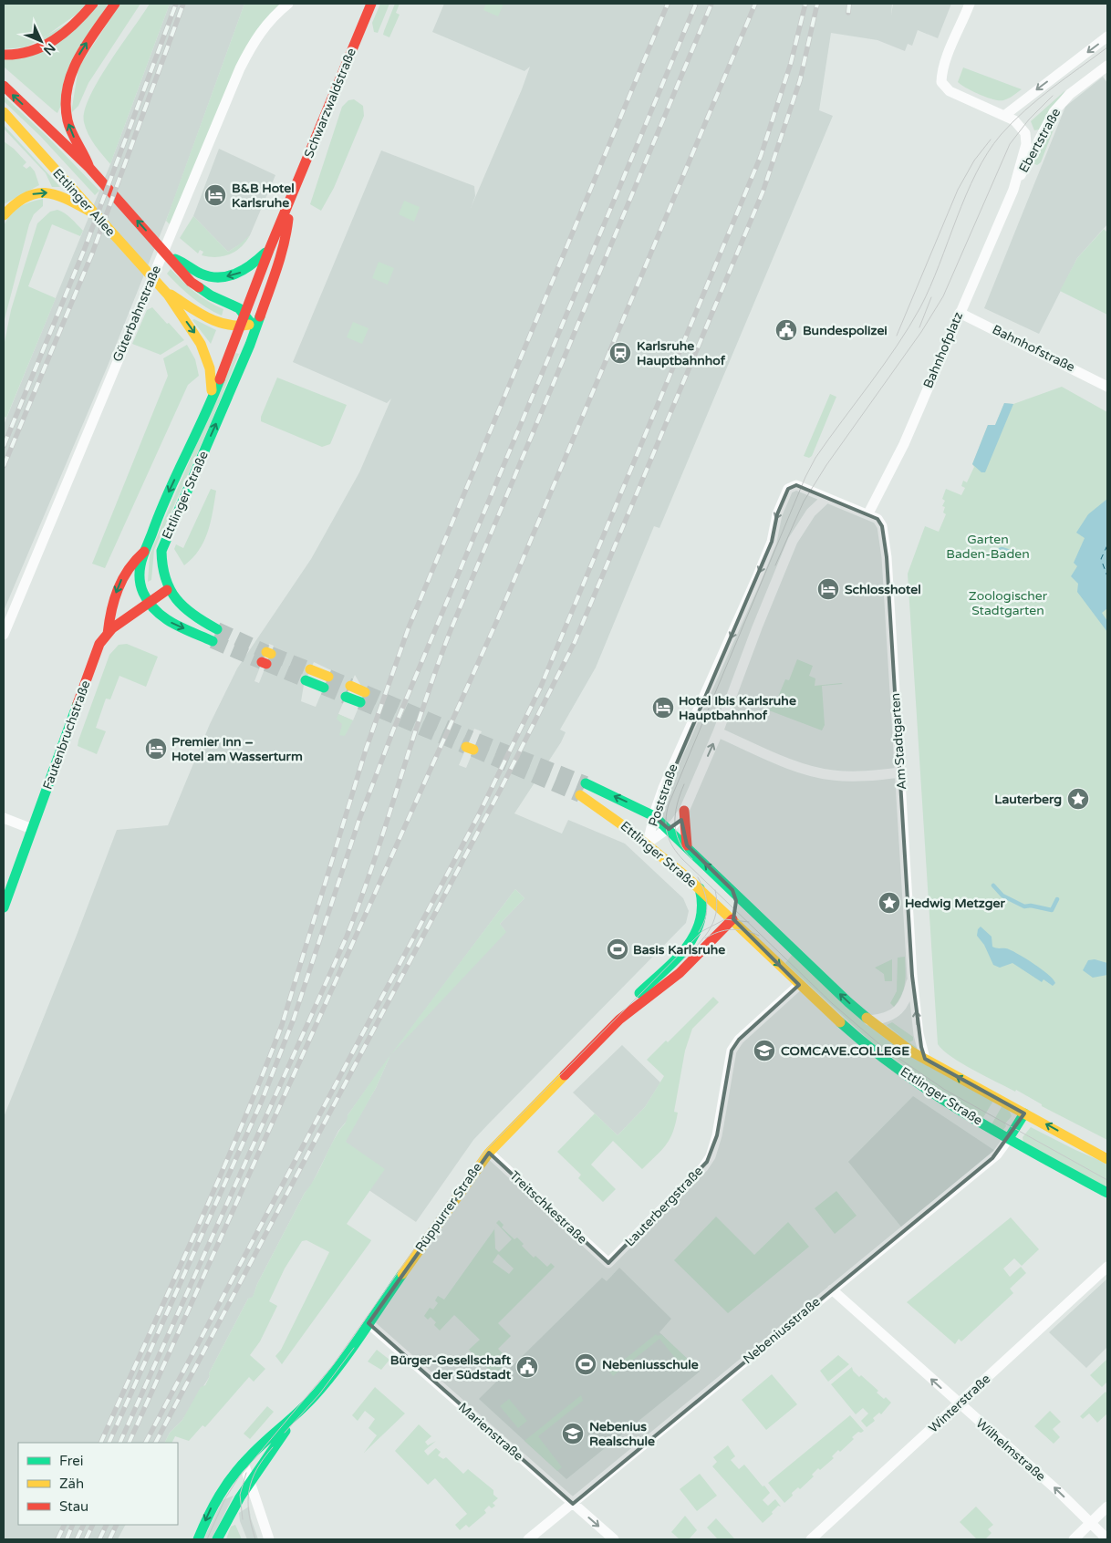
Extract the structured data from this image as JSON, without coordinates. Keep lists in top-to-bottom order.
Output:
{
  "streets": {
    "main road": [
      "Schwarzwaldstraße",
      "Ettlinger Allee",
      "Ettlinger Straße",
      "Fautenbruchstraße",
      "Rüppurrer Straße",
      "Nebeniusstraße"
    ],
    "street": [
      "Ebertstraße",
      "Güterbahnstraße",
      "Bahnhofstraße",
      "Bahnhofplatz",
      "Am Stadtgarten",
      "Poststraße",
      "Lauterbergstraße",
      "Treitschkestraße",
      "Winterstraße",
      "Marienstraße",
      "Wilhelmstraße"
    ]
  },
  "crossings": [
    ["Schwarzwaldstraße", "Ettlinger Allee"],
    ["Schwarzwaldstraße", "Ettlinger Straße"],
    ["Ebertstraße", "Bahnhofplatz"],
    ["Bahnhofstraße", "Bahnhofplatz"],
    ["Bahnhofplatz", "Am Stadtgarten"],
    ["Ettlinger Straße", "Fautenbruchstraße"],
    ["Ettlinger Straße", "Am Stadtgarten"],
    ["Ettlinger Straße", "Poststraße"],
    ["Ettlinger Straße", "Lauterbergstraße"],
    ["Ettlinger Straße", "Rüppurrer Straße"],
    ["Ettlinger Straße", "Nebeniusstraße"],
    ["Lauterbergstraße", "Treitschkestraße"],
    ["Rüppurrer Straße", "Treitschkestraße"],
    ["Rüppurrer Straße", "Marienstraße"],
    ["Nebeniusstraße", "Marienstraße"],
    ["Nebeniusstraße", "Wilhelmstraße"],
    ["Winterstraße", "Wilhelmstraße"]
  ],
  "one_way": ["Wilhelmstraße"],
  "parks": ["Garten Baden-Baden", "Zoologischer Stadtgarten"],
  "places": {
    "hotel": [
      "B&B Hotel Karlsruhe",
      "Schlosshotel",
      "Hotel Ibis Karlsruhe Hauptbahnhof",
      "Premier Inn – Hotel am Wasserturm"
    ],
    "public building": ["Bundespolizei", "Bürger-Gesellschaft der Südstadt"],
    "station": ["Karlsruhe Hauptbahnhof"],
    "place": ["Lauterberg", "Hedwig Metzger"],
    "sports": ["Basis Karlsruhe", "Nebeniusschule"],
    "school or university": ["COMCAVE.COLLEGE", "Nebenius Realschule"]
  },
  "legend": ["Frei", "Zäh", "Stau"],
  "north": "bottom right"
}
